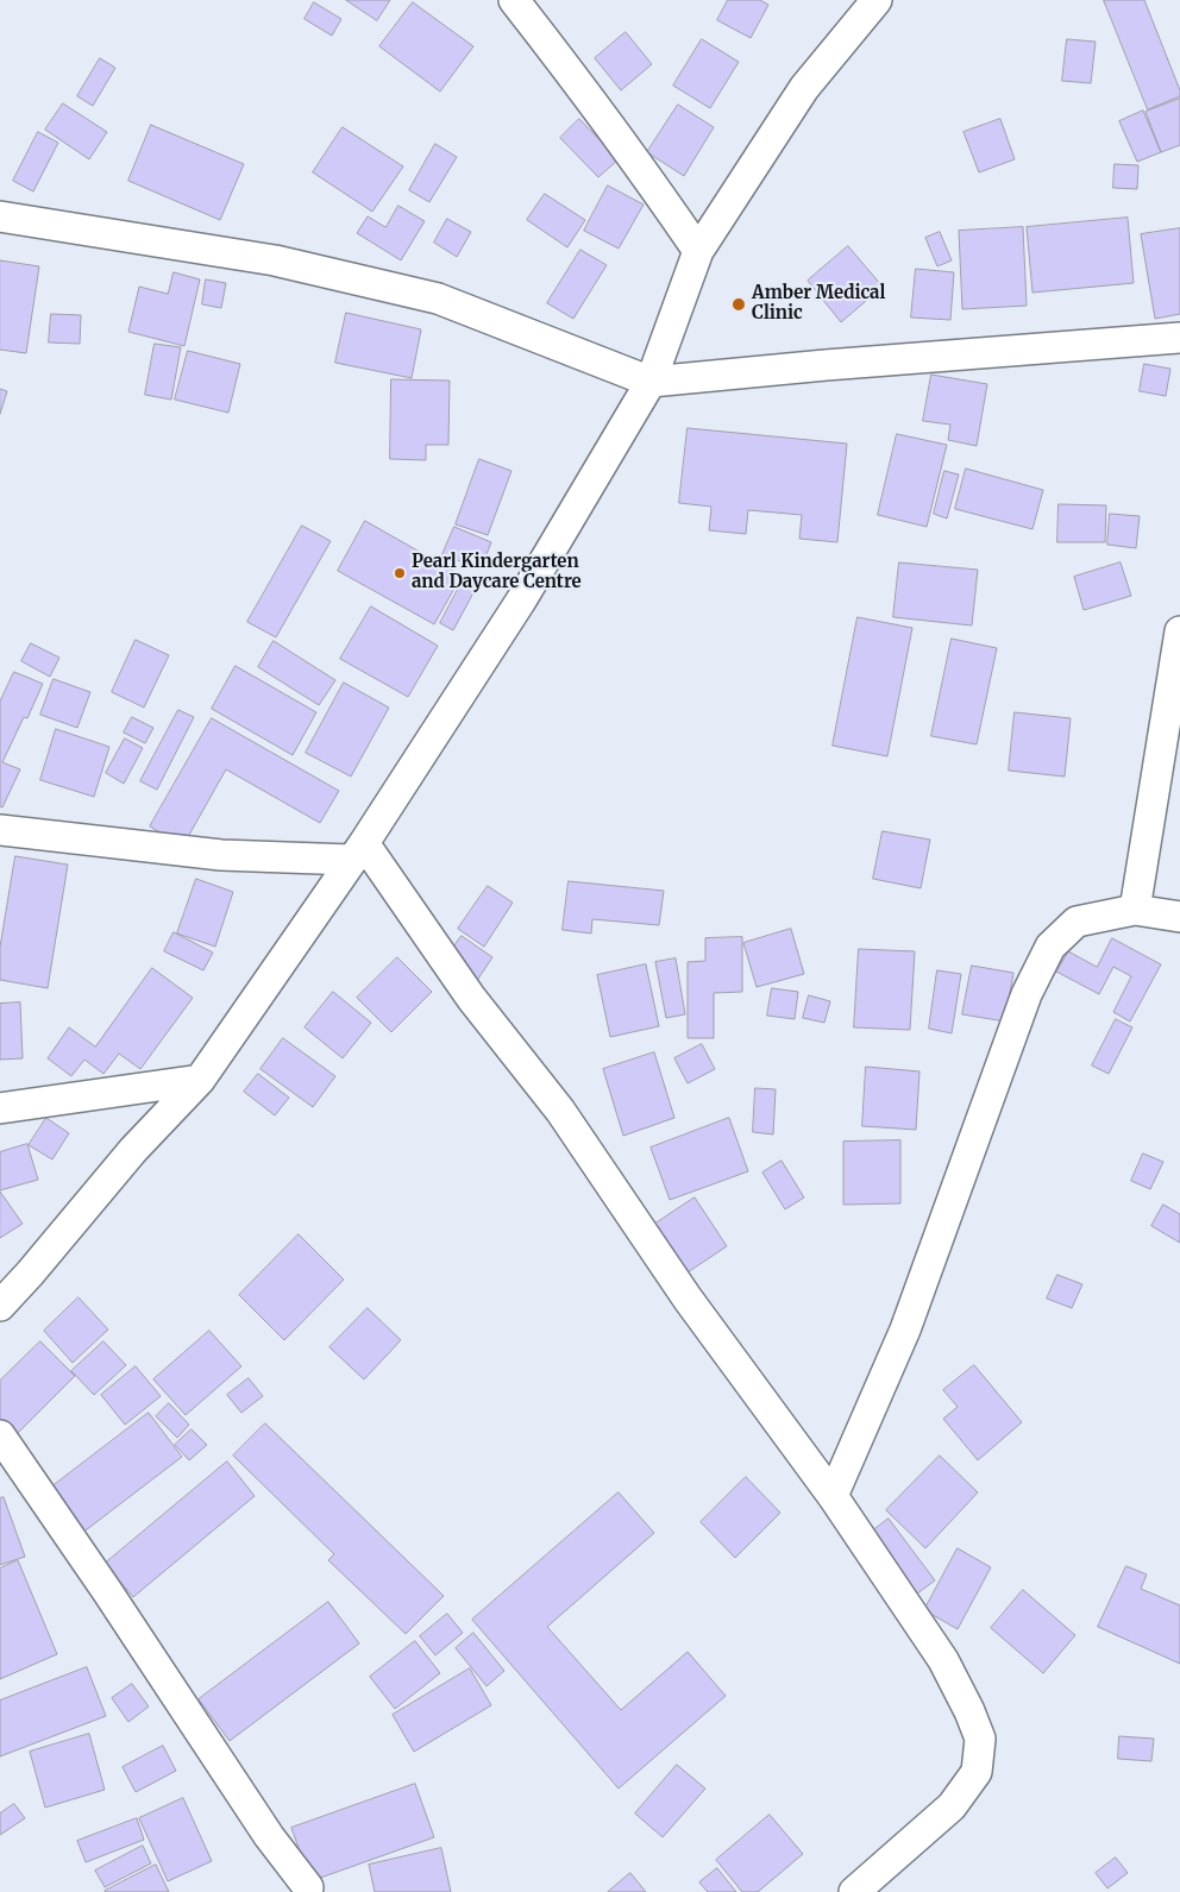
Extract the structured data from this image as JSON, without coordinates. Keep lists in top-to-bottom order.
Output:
{
  "places": ["Amber Medical Clinic", "Pearl Kindergarten and Daycare Centre"]
}
